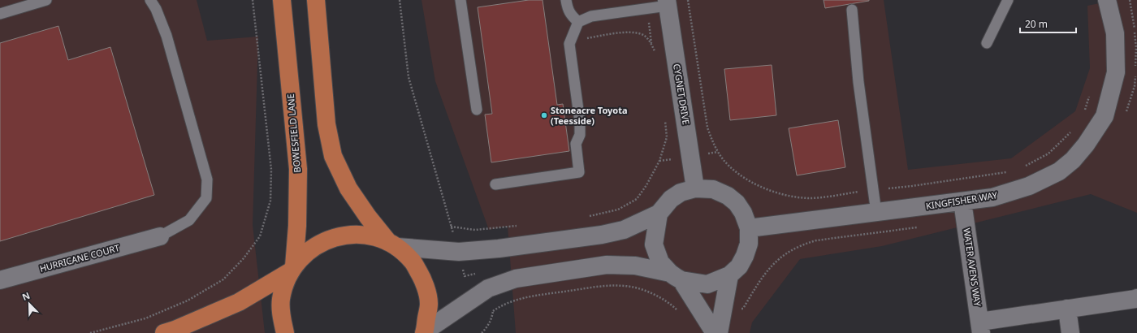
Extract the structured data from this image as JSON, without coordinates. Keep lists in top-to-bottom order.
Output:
{
  "streets": {
    "main road": ["BOWESFIELD LANE"],
    "street": [
      "CYGNET DRIVE",
      "KINGFISHER WAY",
      "HURRICANE COURT",
      "WATER AVENS WAY"
    ]
  },
  "crossings": [
    ["CYGNET DRIVE", "KINGFISHER WAY"],
    ["KINGFISHER WAY", "WATER AVENS WAY"]
  ],
  "places": ["Stoneacre Toyota (Teesside)"],
  "scale_bar": "20 m",
  "north": "top left"
}
